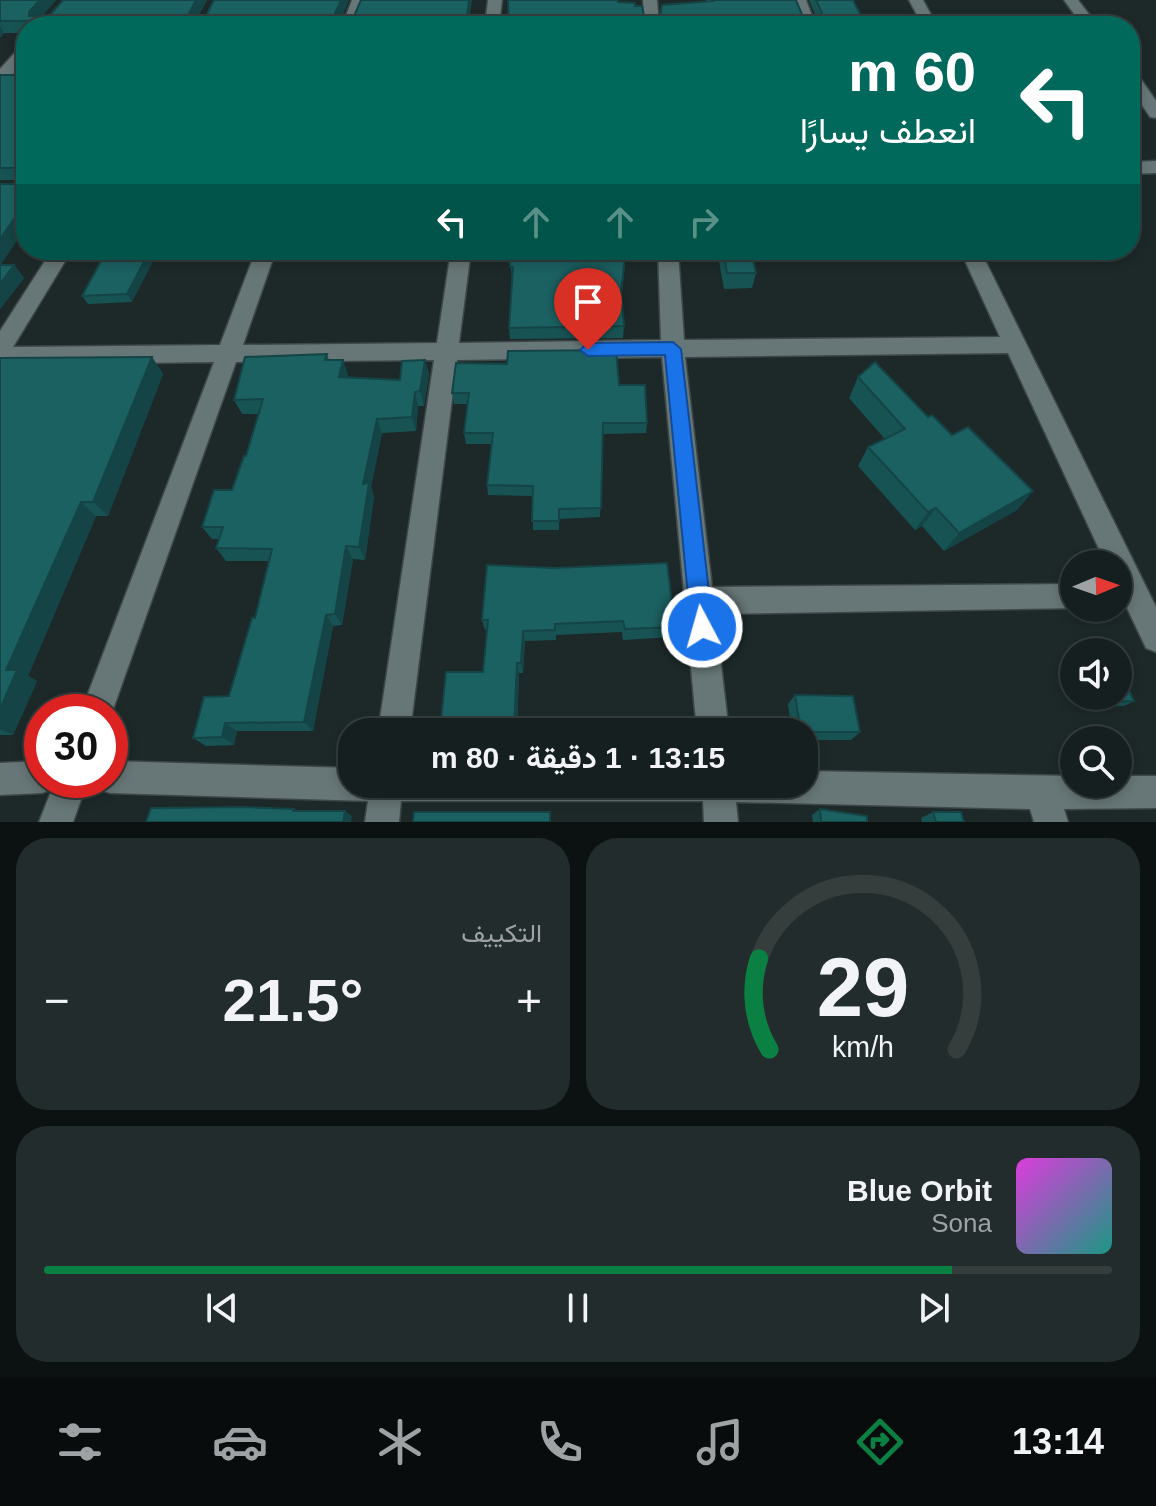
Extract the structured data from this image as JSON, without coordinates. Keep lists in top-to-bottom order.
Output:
{
  "north": "right",
  "page": {
    "turn": ["60 m", "انعطف يسارًا"],
    "limit": "30",
    "trip": "13:15 · 1 دقيقة · 80 m",
    "tile": "التكييف",
    "heat": ["−", "21.5°", "+"],
    "song": ["Blue Orbit", "Sona"],
    "tabs": "13:14",
    "gauge": ["29", "km/h"]
  }
}
